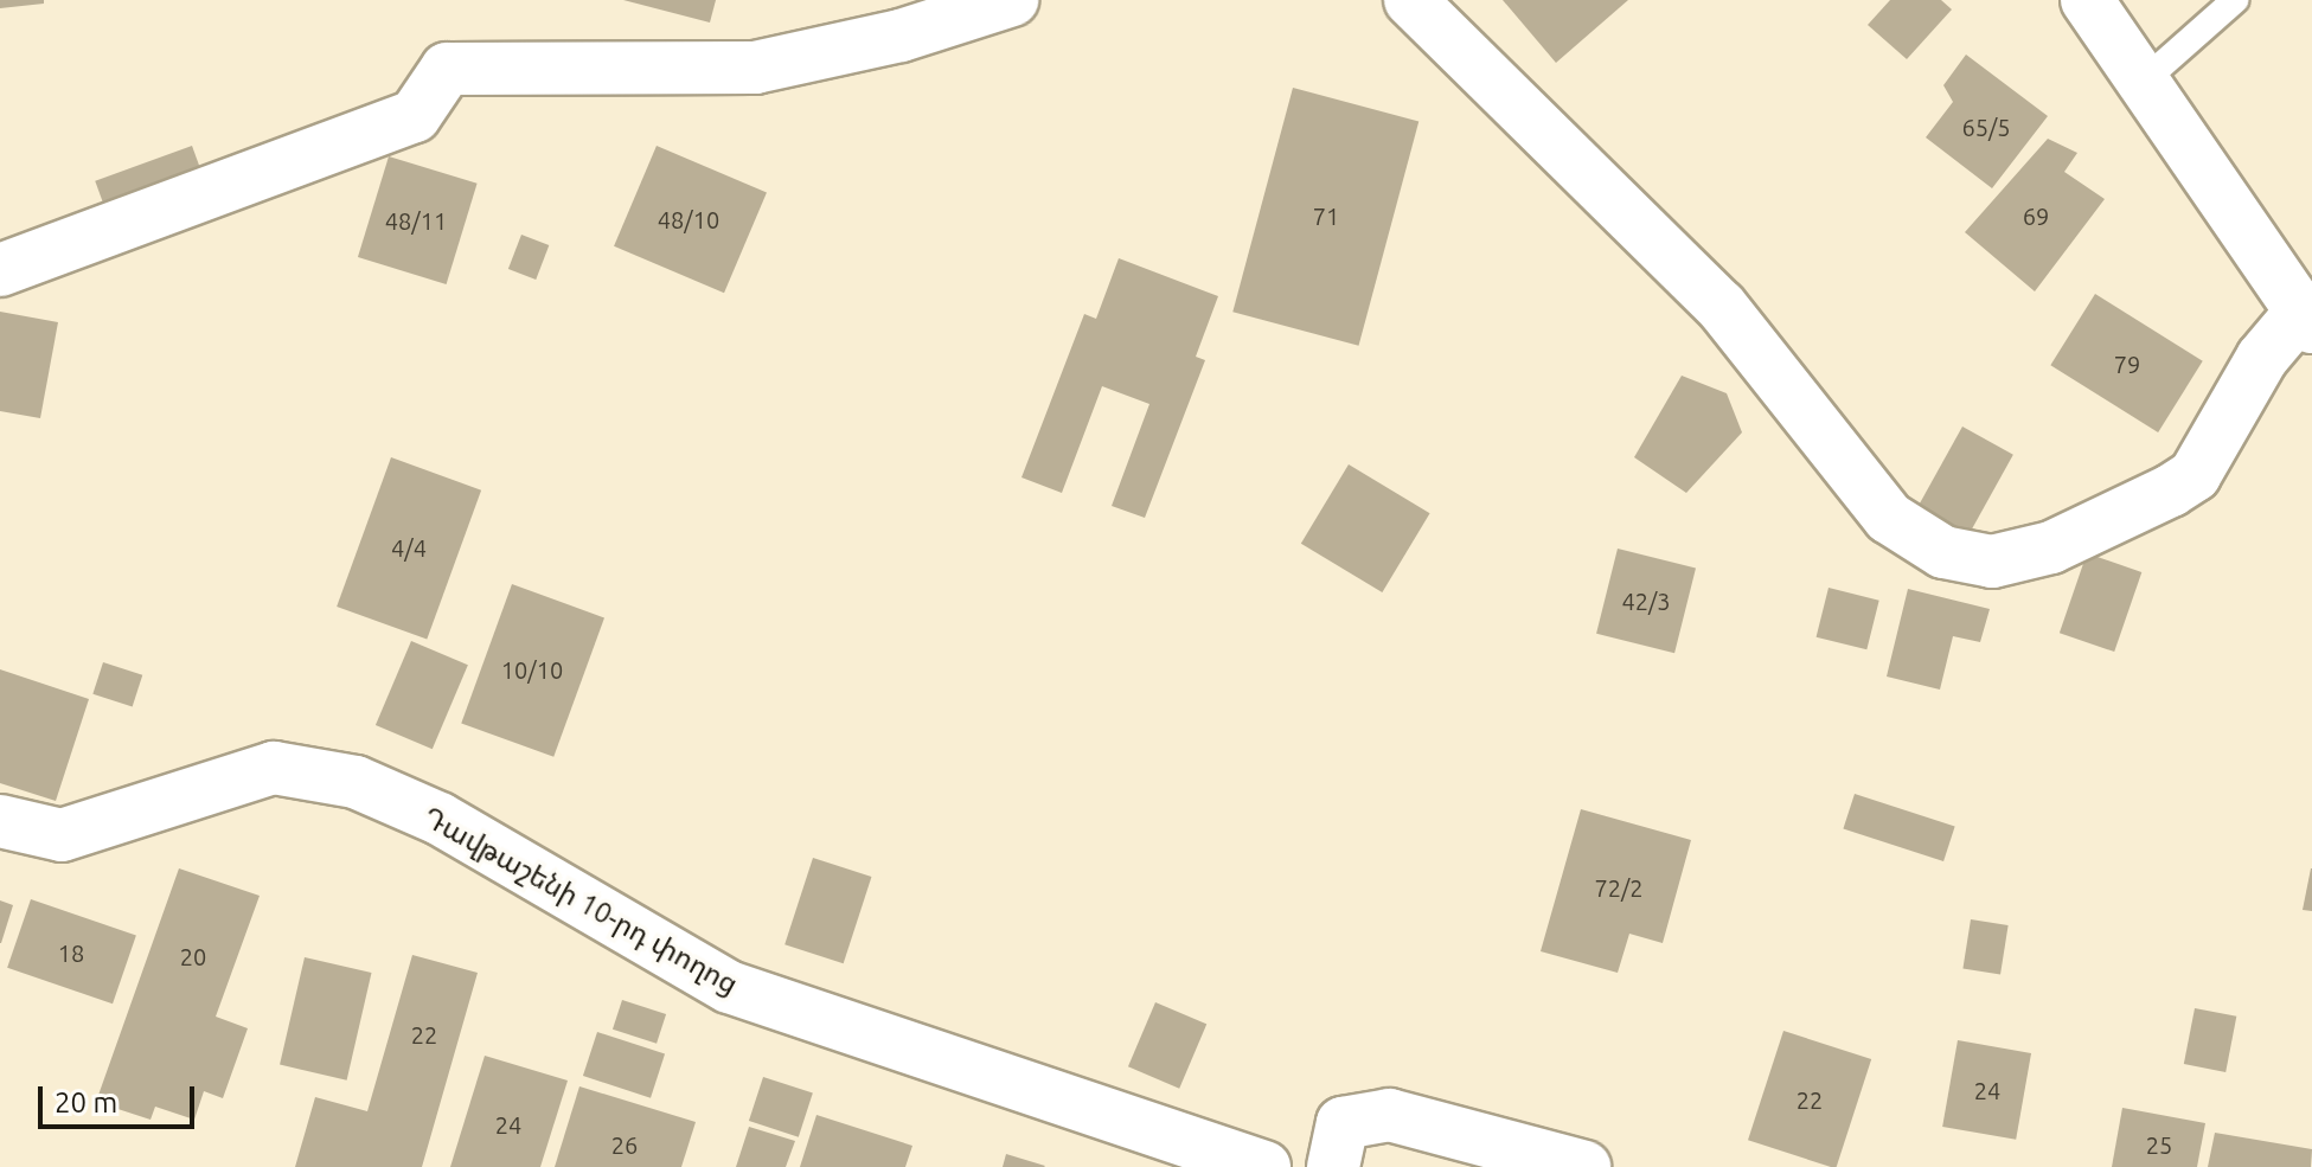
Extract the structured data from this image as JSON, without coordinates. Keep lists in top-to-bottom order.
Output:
{
  "streets": {
    "street": ["Դավթաշենի 10-րդ փողոց"]
  },
  "house_numbers": [
    "65/5",
    "71",
    "69",
    "48/10",
    "48/11",
    "79",
    "4/4",
    "42/3",
    "10/10",
    "72/2",
    "18",
    "20",
    "22",
    "24",
    "22",
    "24",
    "26",
    "25"
  ],
  "scale_bar": "20 m"
}
